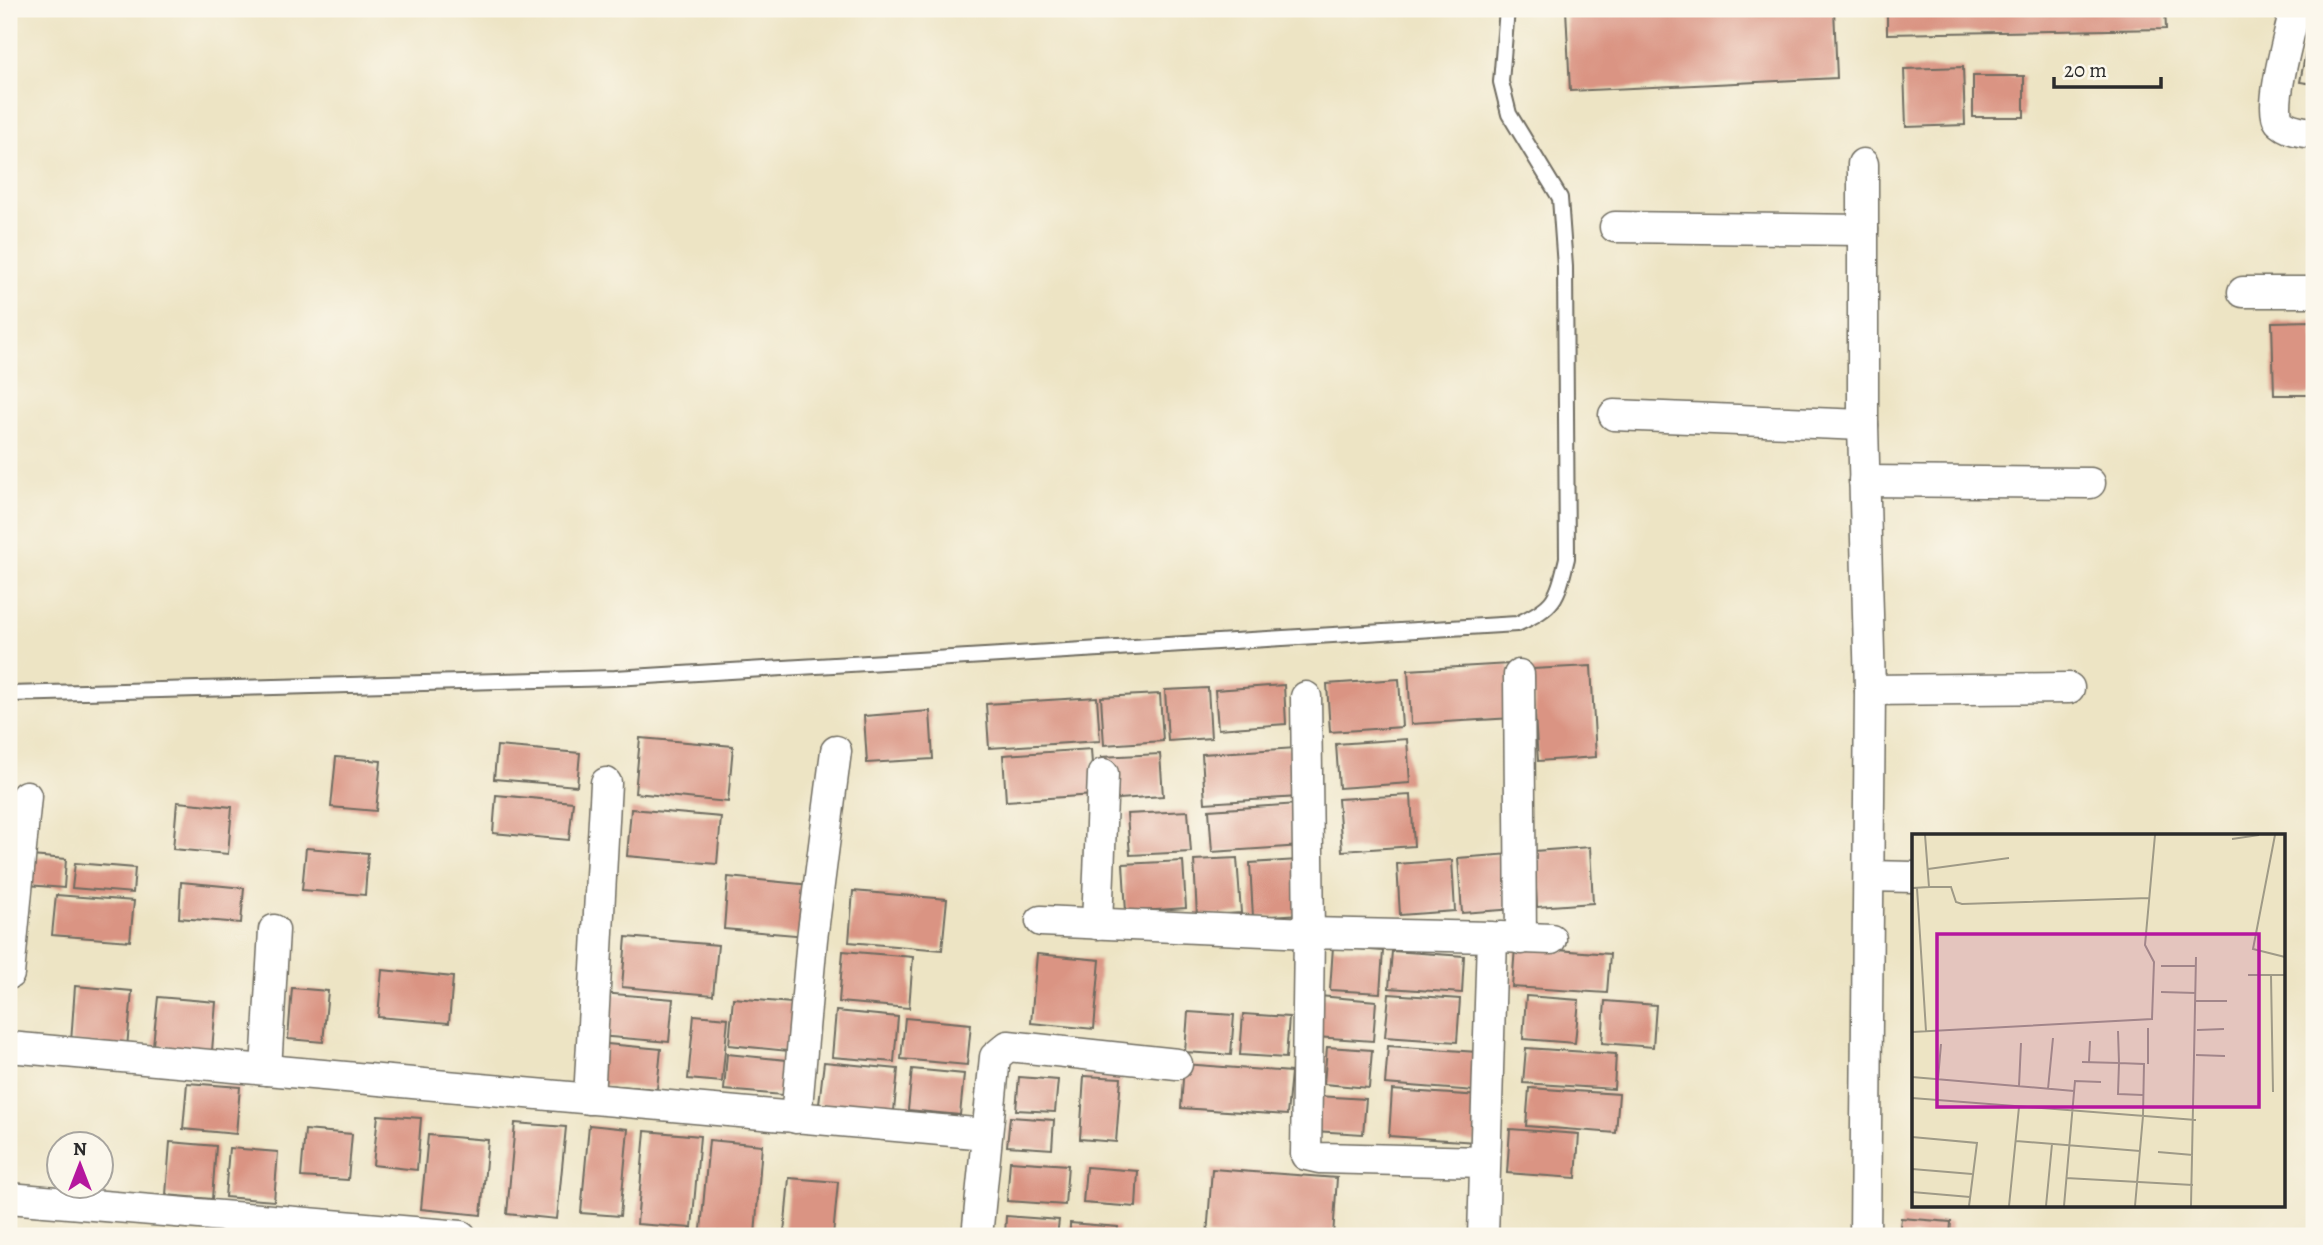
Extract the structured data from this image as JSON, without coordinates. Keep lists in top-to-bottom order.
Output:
{
  "scale_bar": "20 m",
  "north": "top"
}
